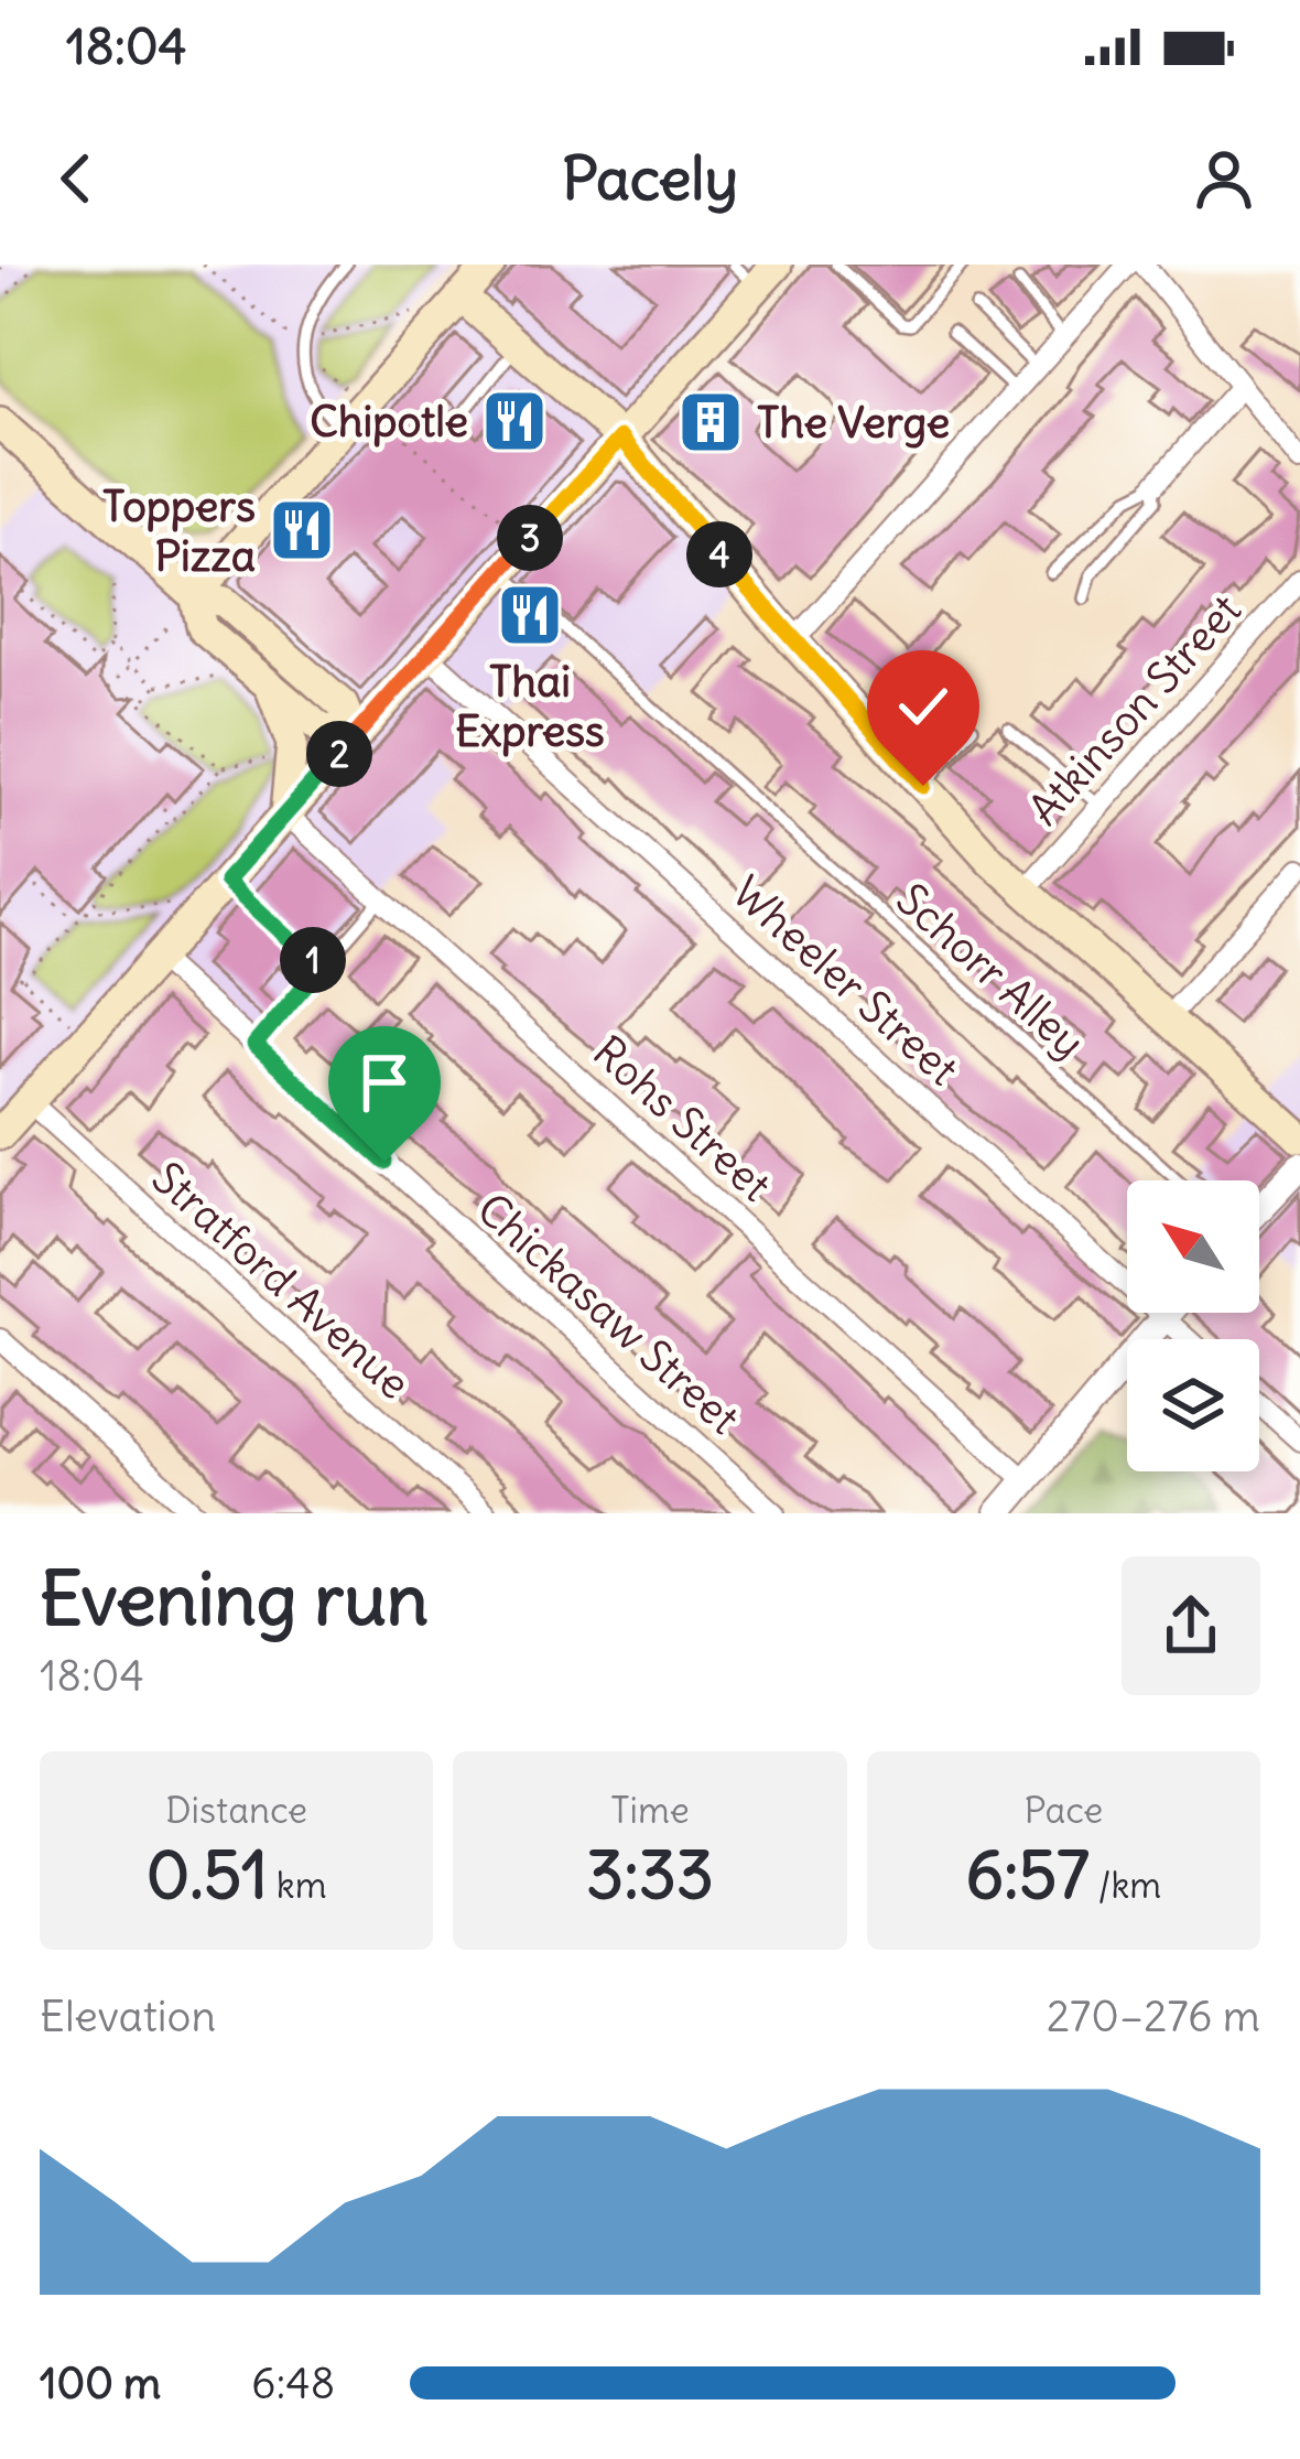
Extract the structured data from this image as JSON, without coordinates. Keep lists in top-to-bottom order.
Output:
{
  "streets": {
    "street": [
      "Atkinson Street",
      "Wheeler Street",
      "Rohs Street",
      "Stratford Avenue",
      "Chickasaw Street"
    ],
    "lane": ["Schorr Alley"]
  },
  "places": {
    "restaurant": ["Chipotle", "Toppers Pizza", "Thai Express"],
    "building": ["The Verge"]
  },
  "north": "top left",
  "page": {
    "status": "18:04",
    "header": "Pacely",
    "pins": [
      "3",
      "4",
      "2",
      "1"
    ],
    "heading": ["Evening run", "18:04"],
    "stats": [
      ["Distance", "0.51 km"],
      ["Time", "3:33"],
      ["Pace", "6:57 /km"]
    ],
    "chart": ["Elevation", "270–276 m"],
    "list": [
      {
        "name": "100 m",
        "note": "6:48"
      }
    ]
  }
}
